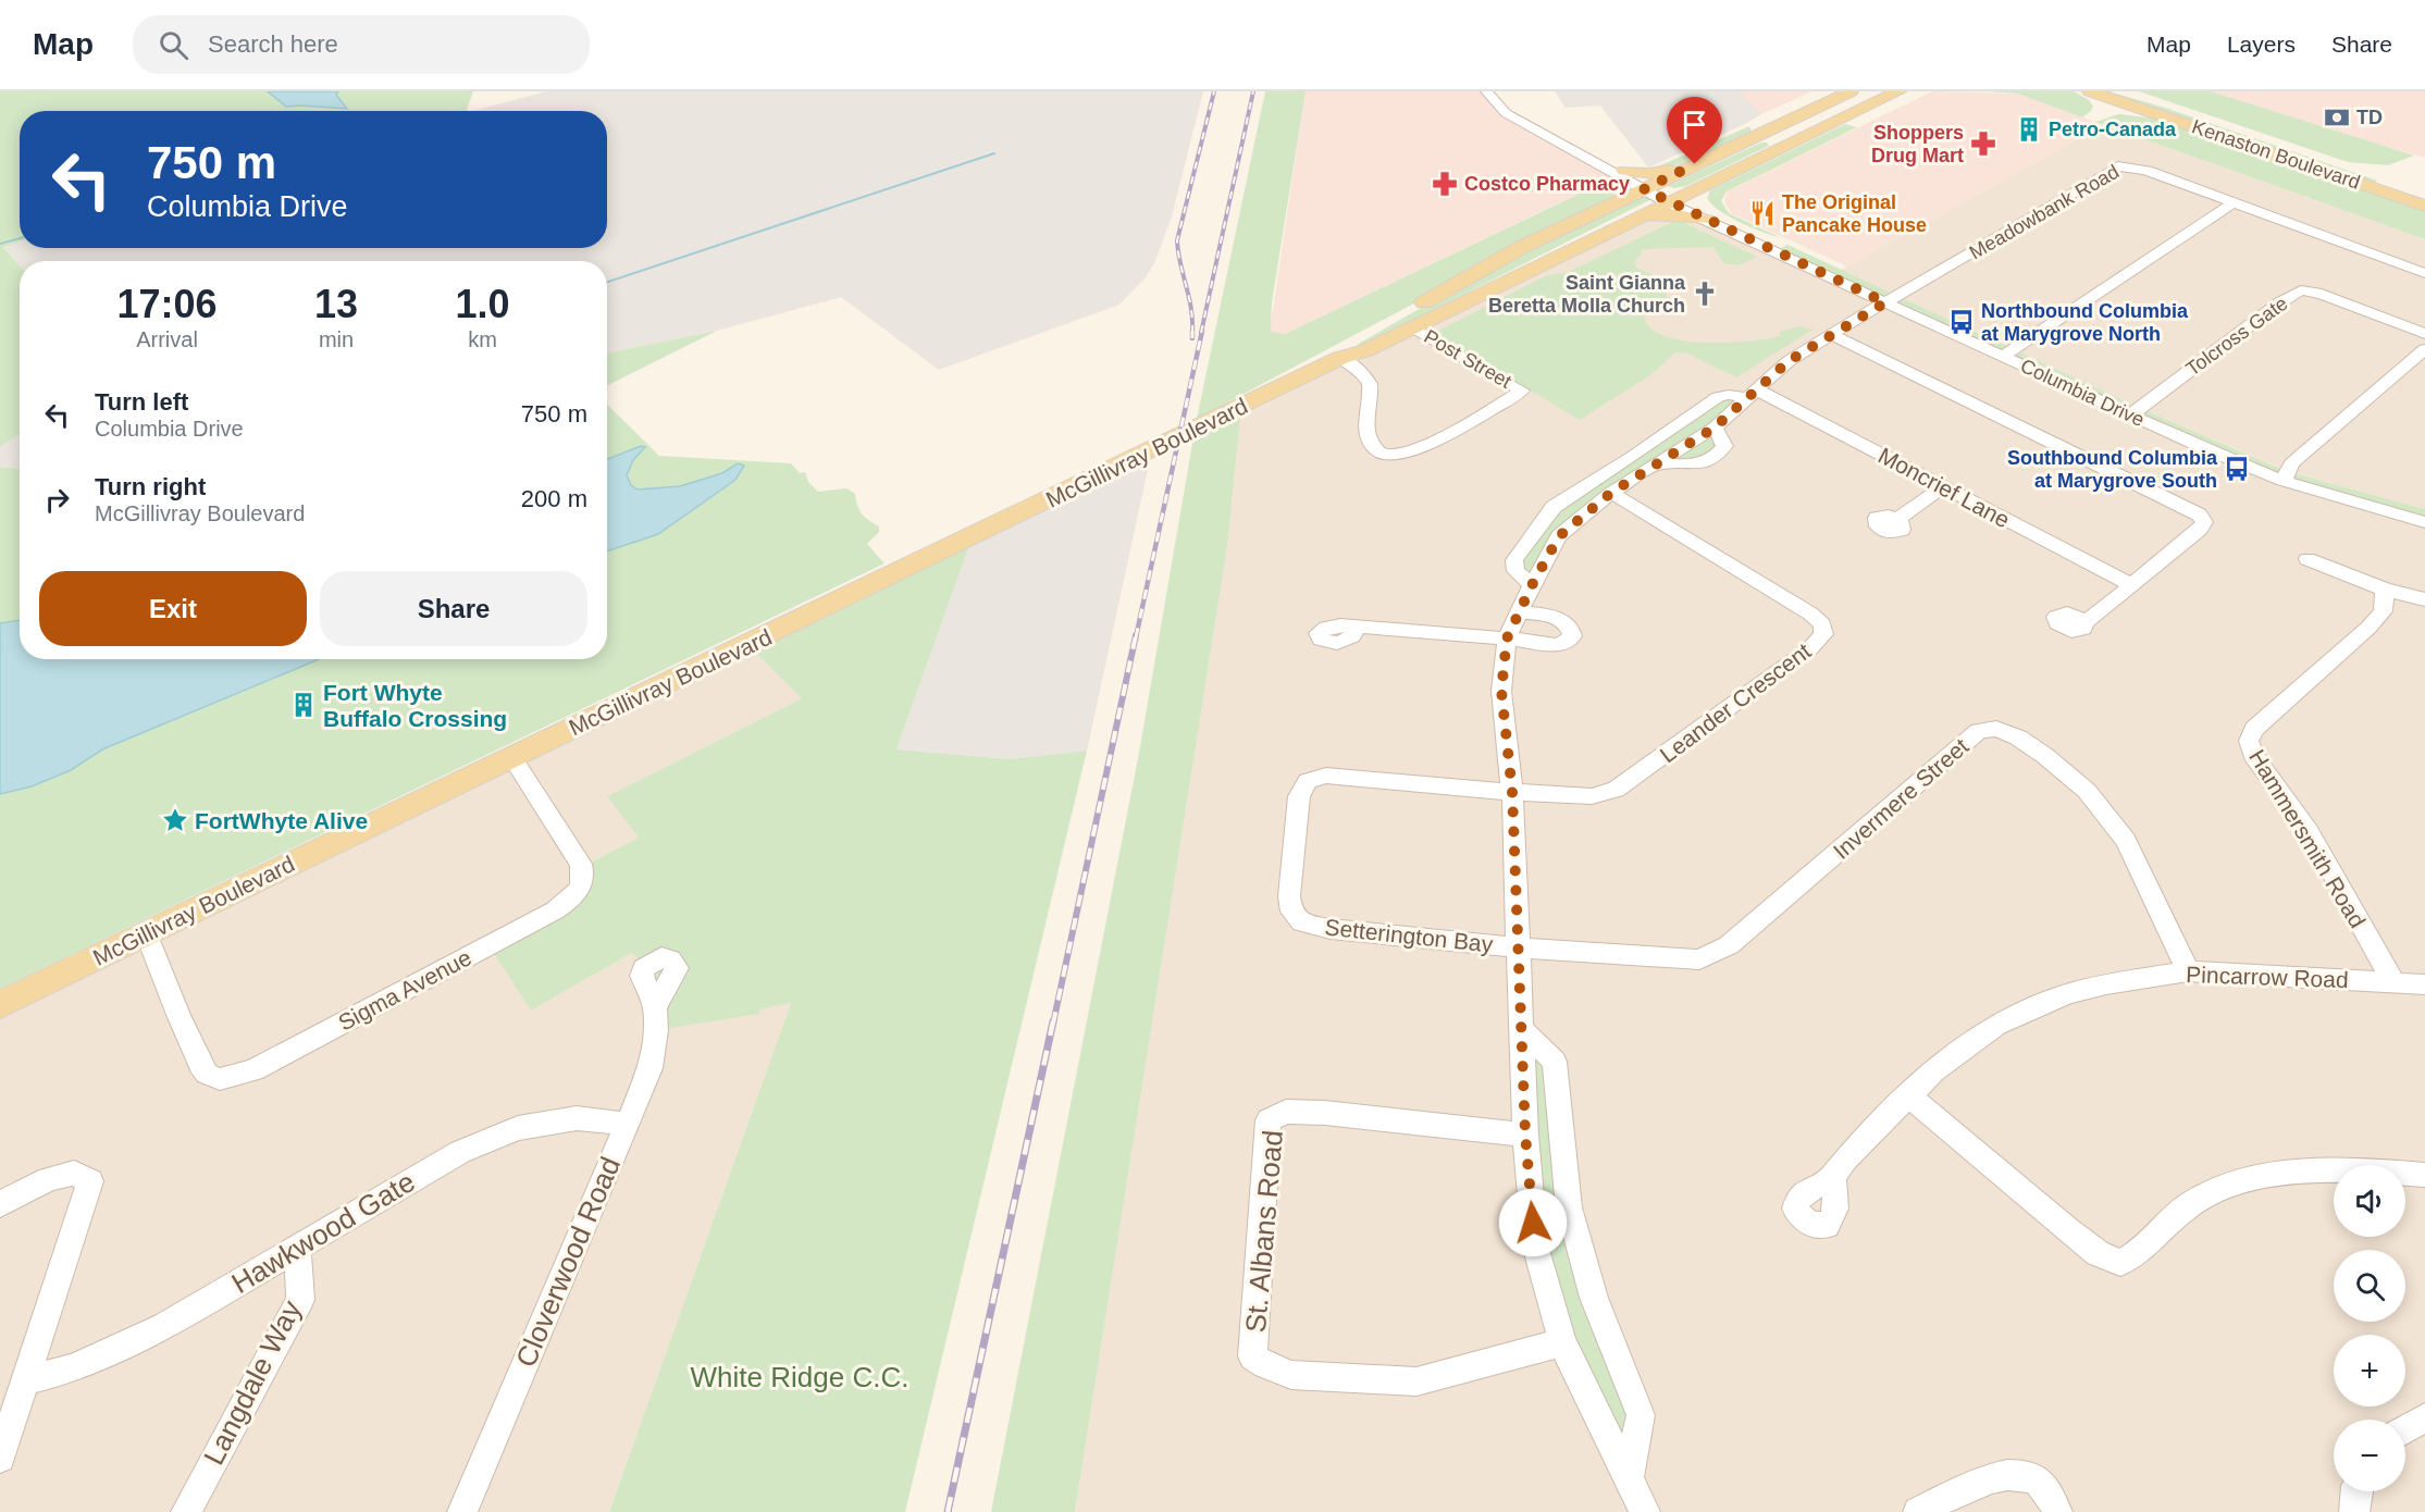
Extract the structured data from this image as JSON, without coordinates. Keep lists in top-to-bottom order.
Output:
{
  "streets": {
    "main road": ["Kenaston Boulevard", "McGillivray Boulevard"],
    "street": [
      "Meadowbank Road",
      "Tolcross Gate",
      "Post Street",
      "Columbia Drive",
      "Moncrief Lane",
      "Leander Crescent",
      "Invermere Street",
      "Hammersmith Road",
      "Setterington Bay",
      "Pincarrow Road",
      "Sigma Avenue",
      "St. Albans Road",
      "Hawkwood Gate",
      "Cloverwood Road",
      "Langdale Way"
    ]
  },
  "crossings": [
    ["Meadowbank Road", "Columbia Drive"],
    ["Meadowbank Road", "Moncrief Lane"],
    ["Meadowbank Road", "Leander Crescent"],
    ["Meadowbank Road", "Invermere Street"],
    ["Meadowbank Road", "Setterington Bay"],
    ["Meadowbank Road", "St. Albans Road"],
    ["Tolcross Gate", "Columbia Drive"],
    ["Post Street", "McGillivray Boulevard"],
    ["Columbia Drive", "McGillivray Boulevard"],
    ["McGillivray Boulevard", "Sigma Avenue"],
    ["Leander Crescent", "Setterington Bay"],
    ["Invermere Street", "Setterington Bay"],
    ["Invermere Street", "Pincarrow Road"],
    ["Hammersmith Road", "Pincarrow Road"],
    ["Hawkwood Gate", "Cloverwood Road"],
    ["Hawkwood Gate", "Langdale Way"]
  ],
  "parks": ["White Ridge C.C."],
  "places": {
    "bank": ["TD"],
    "building": ["Petro-Canada", "Fort Whyte Buffalo Crossing"],
    "pharmacy": ["Shoppers Drug Mart", "Costco Pharmacy"],
    "restaurant": ["The Original Pancake House"],
    "church": ["Saint Gianna Beretta Molla Church"],
    "bus stop": ["Northbound Columbia at Marygrove North", "Southbound Columbia at Marygrove South"],
    "place": ["FortWhyte Alive"]
  },
  "page": {
    "header": "Map",
    "search": "Search here",
    "nav": ["Map", "Layers", "Share"],
    "turn": ["750 m", "Columbia Drive"],
    "eta": [
      "17:06",
      "Arrival",
      "13",
      "min",
      "1.0",
      "km"
    ],
    "list": [
      {
        "name": "Turn left",
        "note": "Columbia Drive",
        "value": "750 m"
      },
      {
        "name": "Turn right",
        "note": "McGillivray Boulevard",
        "value": "200 m"
      }
    ],
    "buttons": ["Exit", "Share"],
    "map_buttons": ["+", "−"]
  }
}
